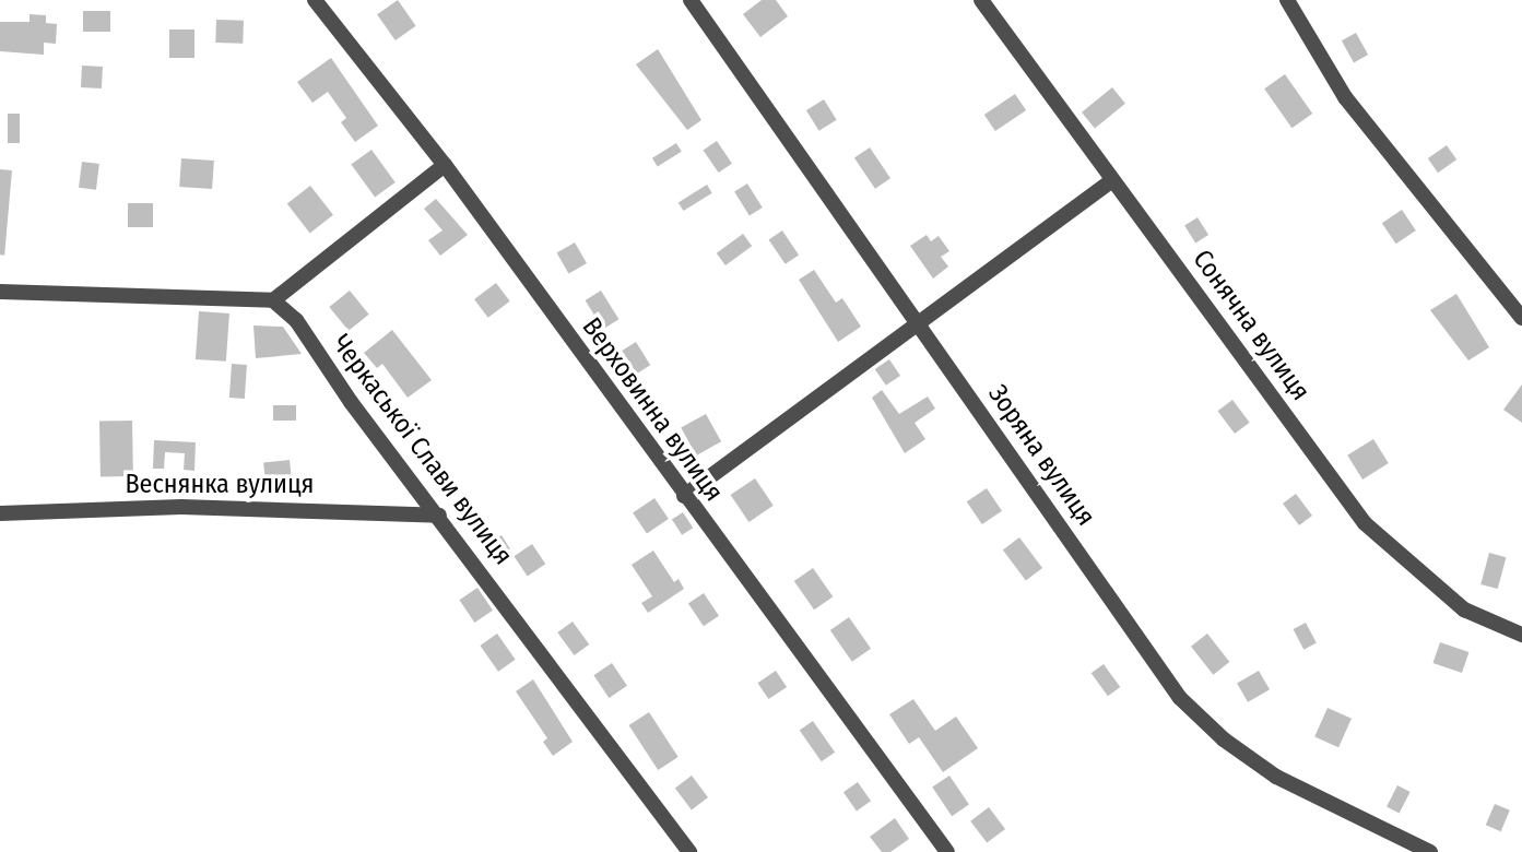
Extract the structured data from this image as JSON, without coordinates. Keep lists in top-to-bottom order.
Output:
{
  "streets": {
    "street": [
      "Сонячна вулиця",
      "Верховинна вулиця",
      "Черкаської Слави вулиця",
      "Зоряна вулиця",
      "Веснянка вулиця"
    ]
  },
  "crossings": [
    ["Черкаської Слави вулиця", "Веснянка вулиця"]
  ]
}
